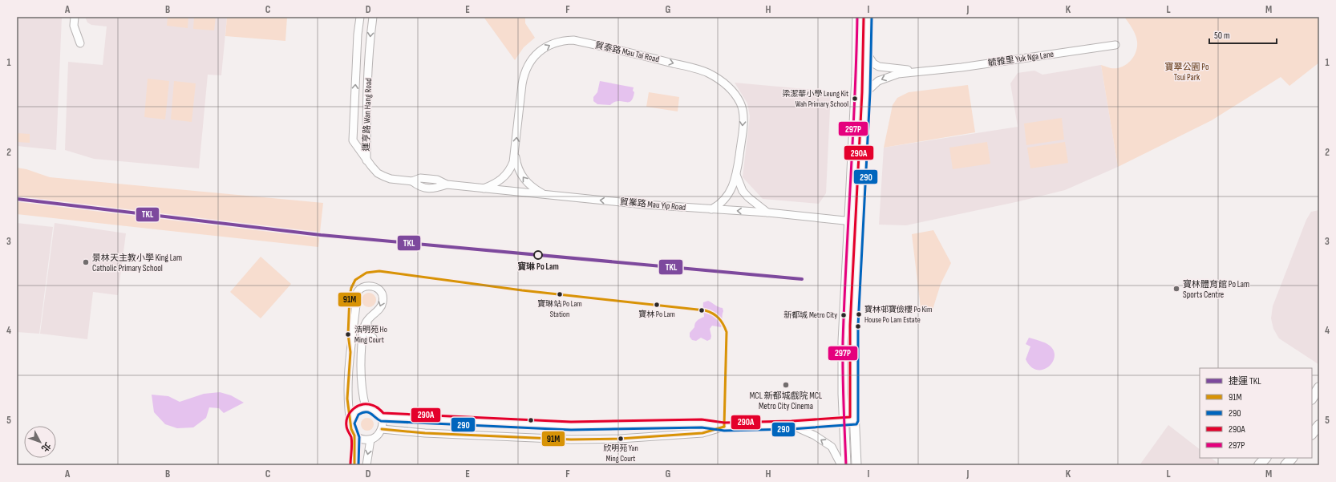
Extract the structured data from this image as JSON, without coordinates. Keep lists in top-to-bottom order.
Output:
{
  "streets": {
    "street": [
      "貿泰路 Mau Tai Road",
      "毓雅里 Yuk Nga Lane",
      "運亨路 Wan Hang Road",
      "貿業路 Mau Yip Road"
    ]
  },
  "crossings": [
    ["貿泰路 Mau Tai Road", "貿業路 Mau Yip Road"],
    ["運亨路 Wan Hang Road", "貿業路 Mau Yip Road"]
  ],
  "one_way": ["貿業路 Mau Yip Road"],
  "parks": ["寶翠公園 Po Tsui Park"],
  "places": [
    "梁潔華小學 Leung Kit Wah Primary School",
    "寶琳 Po Lam",
    "景林天主教小學 King Lam Catholic Primary School",
    "寶林體育館 Po Lam Sports Centre",
    "寶琳站 Po Lam Station",
    "寶林 Po Lam",
    "寶林邨寶儉樓 Po Kim House Po Lam Estate",
    "新都城 Metro City",
    "浩明苑 Ho Ming Court",
    "MCL 新都城戲院 MCL Metro City Cinema",
    "欣明苑 Yan Ming Court"
  ],
  "lines": [
    "transit line 290",
    "transit line 290A",
    "transit line 297P",
    "metro line TKL",
    "transit line 91M"
  ],
  "legend": [
    "捷運 TKL",
    "91M",
    "290",
    "290A",
    "297P"
  ],
  "scale_bar": "50 m",
  "north": "bottom right",
  "grid": {
    "columns": [
      "A",
      "B",
      "C",
      "D",
      "E",
      "F",
      "G",
      "H",
      "I",
      "J",
      "K",
      "L",
      "M"
    ],
    "rows": [
      "1",
      "2",
      "3",
      "4",
      "5"
    ]
  }
}
